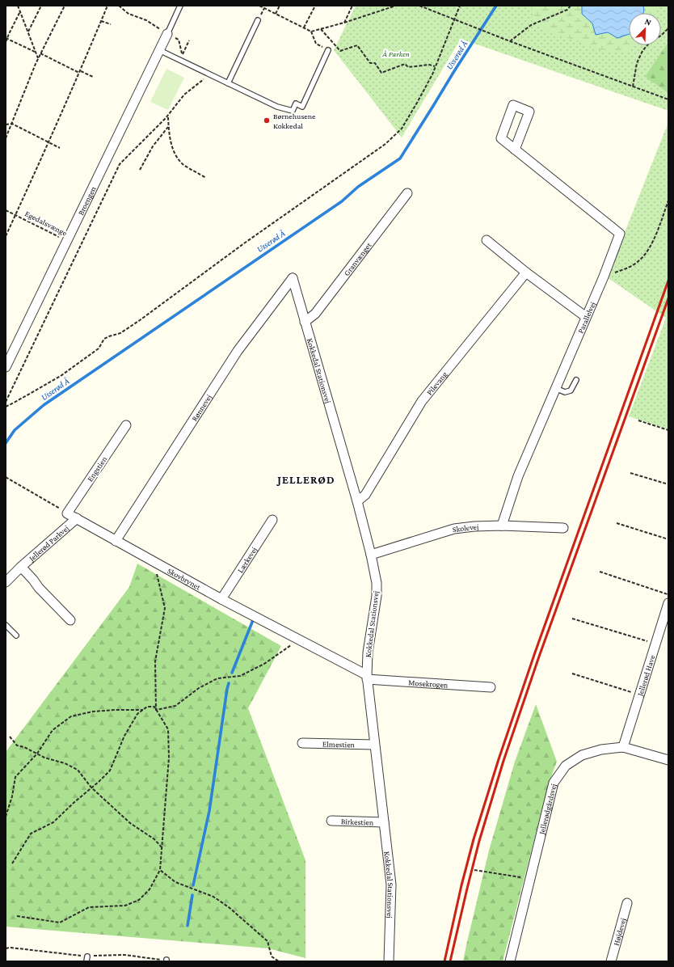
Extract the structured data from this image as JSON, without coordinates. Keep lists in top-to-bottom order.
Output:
{
  "streets": {
    "street": [
      "Broengen",
      "Granvænget",
      "Parallelvej",
      "Kokkedal Stationsvej",
      "Pilevang",
      "Rønnevej",
      "Engstien",
      "Skolevej",
      "Jellerød Parkvej",
      "Lærkevej",
      "Skovbrynet",
      "Jellerød Have",
      "Mosekrogen",
      "Elmestien",
      "Jellerødgårdsvej",
      "Birkestien",
      "Højdevej"
    ],
    "path": ["Egedalsvænge"]
  },
  "crossings": [
    ["Broengen", "Egedalsvænge"],
    ["Granvænget", "Kokkedal Stationsvej"],
    ["Parallelvej", "Skolevej"],
    ["Kokkedal Stationsvej", "Pilevang"],
    ["Kokkedal Stationsvej", "Rønnevej"],
    ["Kokkedal Stationsvej", "Skolevej"],
    ["Kokkedal Stationsvej", "Skovbrynet"],
    ["Kokkedal Stationsvej", "Mosekrogen"],
    ["Kokkedal Stationsvej", "Elmestien"],
    ["Kokkedal Stationsvej", "Birkestien"],
    ["Rønnevej", "Skovbrynet"],
    ["Engstien", "Skovbrynet"],
    ["Jellerød Parkvej", "Skovbrynet"],
    ["Lærkevej", "Skovbrynet"],
    ["Skovbrynet", "Mosekrogen"],
    ["Jellerød Have", "Jellerødgårdsvej"]
  ],
  "districts": ["JELLERØD"],
  "water": ["Usserød Å"],
  "parks": ["Å Parken"],
  "places": ["Børnehusene Kokkedal"],
  "north": "top right"
}
